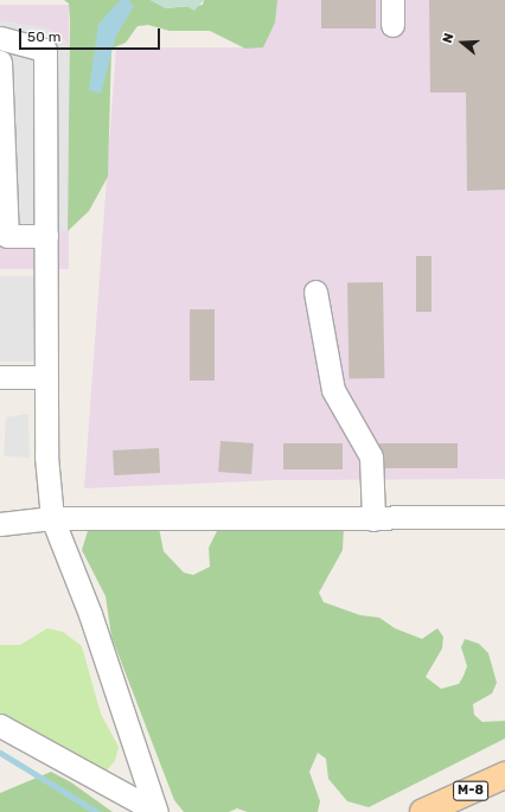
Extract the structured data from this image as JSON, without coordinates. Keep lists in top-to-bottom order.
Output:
{
  "streets": {
    "main road": ["М-8"]
  },
  "scale_bar": "50 m",
  "north": "left"
}
